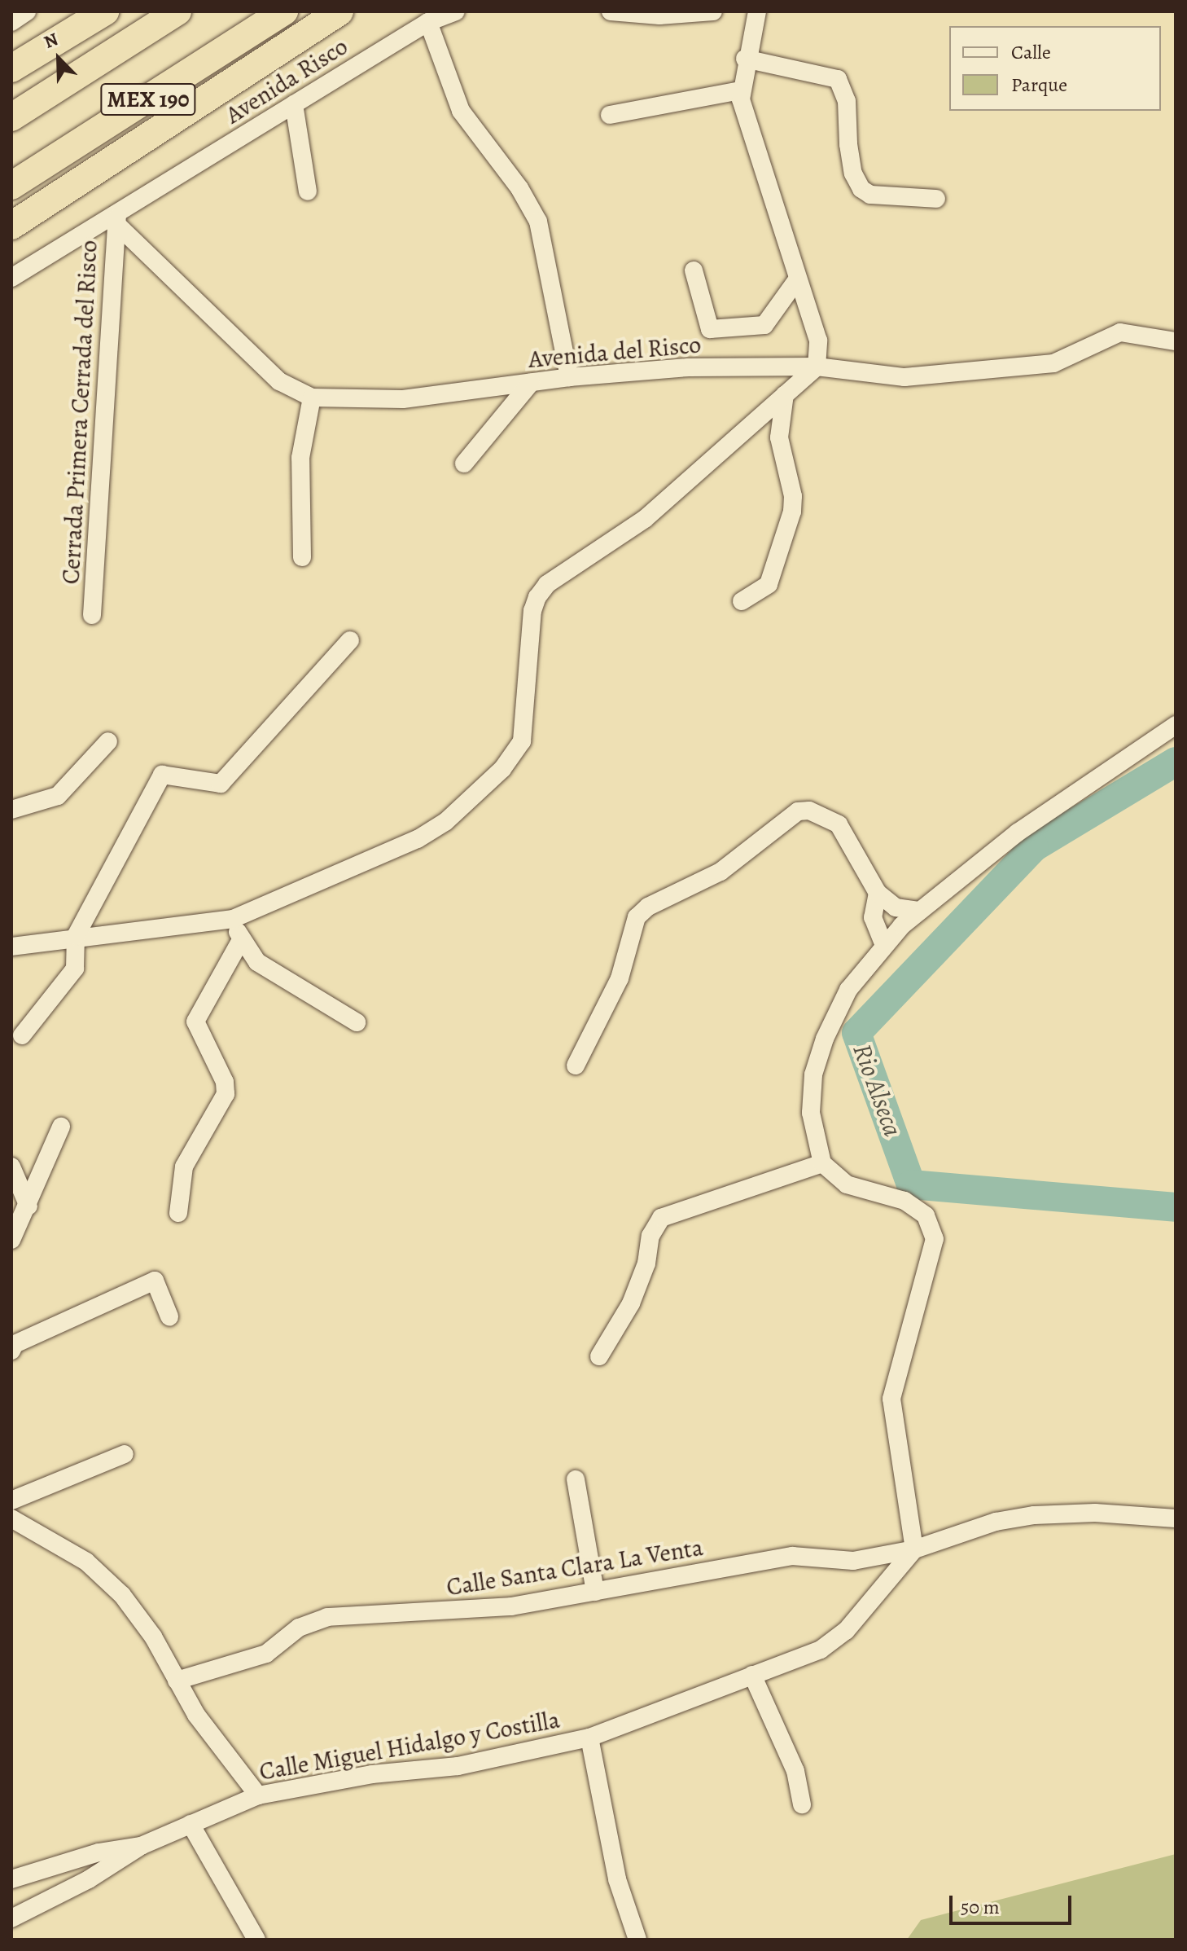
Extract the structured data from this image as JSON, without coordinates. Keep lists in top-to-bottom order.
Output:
{
  "streets": {
    "highway": ["MEX 190"],
    "street": [
      "Avenida Risco",
      "Avenida del Risco",
      "Cerrada Primera Cerrada del Risco",
      "Calle Santa Clara La Venta",
      "Calle Miguel Hidalgo y Costilla"
    ]
  },
  "crossings": [
    ["Avenida Risco", "Avenida del Risco"],
    ["Avenida Risco", "Cerrada Primera Cerrada del Risco"],
    ["Avenida del Risco", "Cerrada Primera Cerrada del Risco"],
    ["Calle Santa Clara La Venta", "Calle Miguel Hidalgo y Costilla"]
  ],
  "water": ["Rio Alseca"],
  "legend": ["Calle", "Parque"],
  "scale_bar": "50 m",
  "north": "top left"
}
